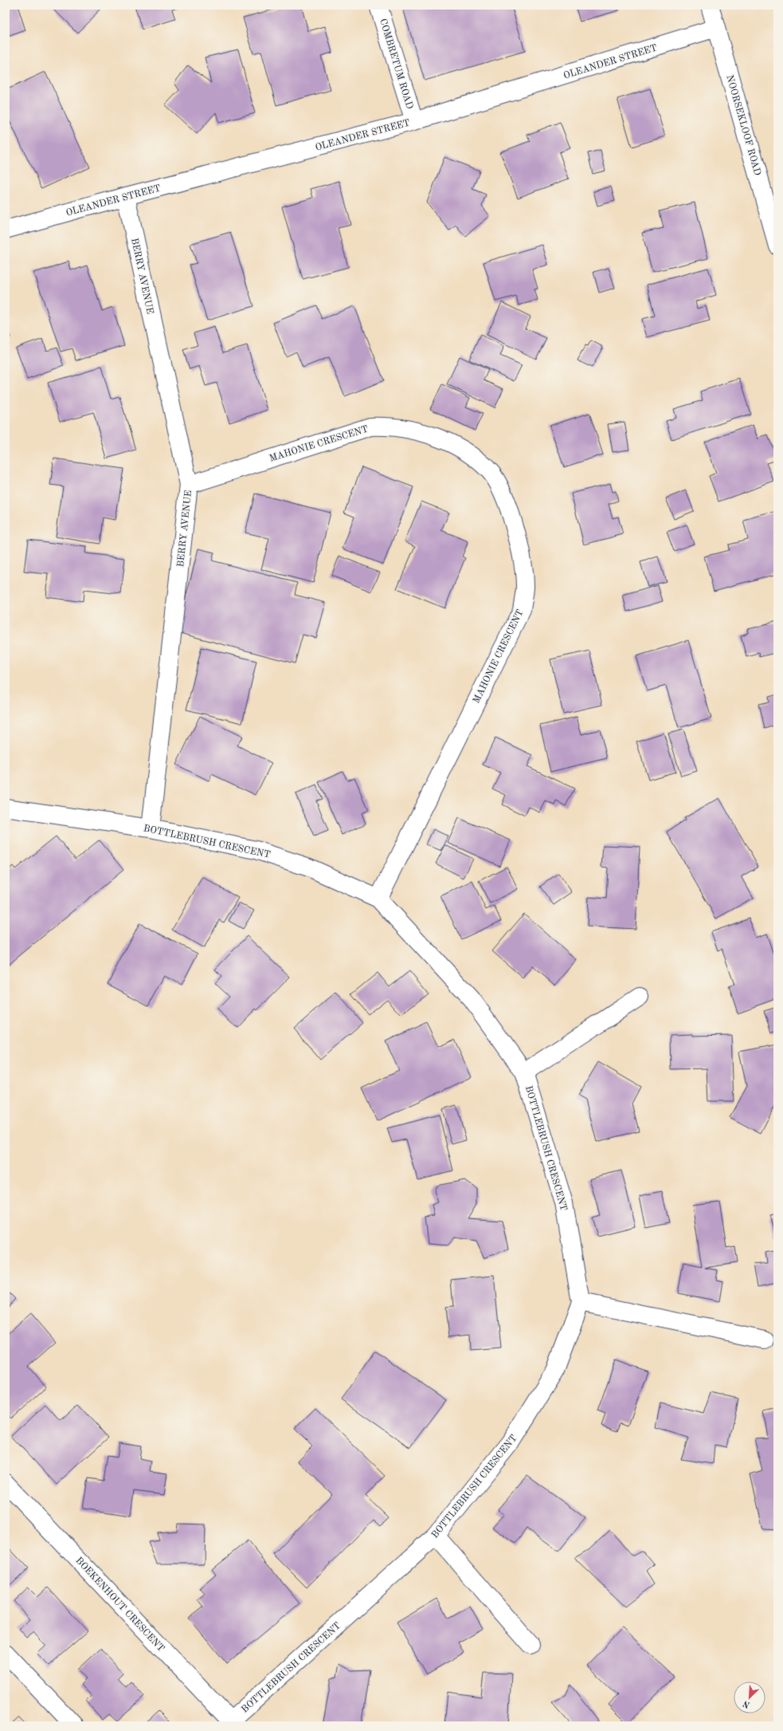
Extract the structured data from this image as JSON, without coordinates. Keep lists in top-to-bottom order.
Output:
{
  "streets": {
    "street": [
      "OLEANDER STREET",
      "COMBRETUM ROAD",
      "NOORSEKLOOF ROAD",
      "BERRY AVENUE",
      "MAHONIE CRESCENT",
      "BOTTLEBRUSH CRESCENT",
      "BOEKENHOUT CRESCENT"
    ]
  },
  "crossings": [
    ["OLEANDER STREET", "COMBRETUM ROAD"],
    ["OLEANDER STREET", "NOORSEKLOOF ROAD"],
    ["OLEANDER STREET", "BERRY AVENUE"],
    ["BERRY AVENUE", "MAHONIE CRESCENT"],
    ["BERRY AVENUE", "BOTTLEBRUSH CRESCENT"],
    ["MAHONIE CRESCENT", "BOTTLEBRUSH CRESCENT"],
    ["BOTTLEBRUSH CRESCENT", "BOEKENHOUT CRESCENT"]
  ],
  "north": "bottom left"
}
